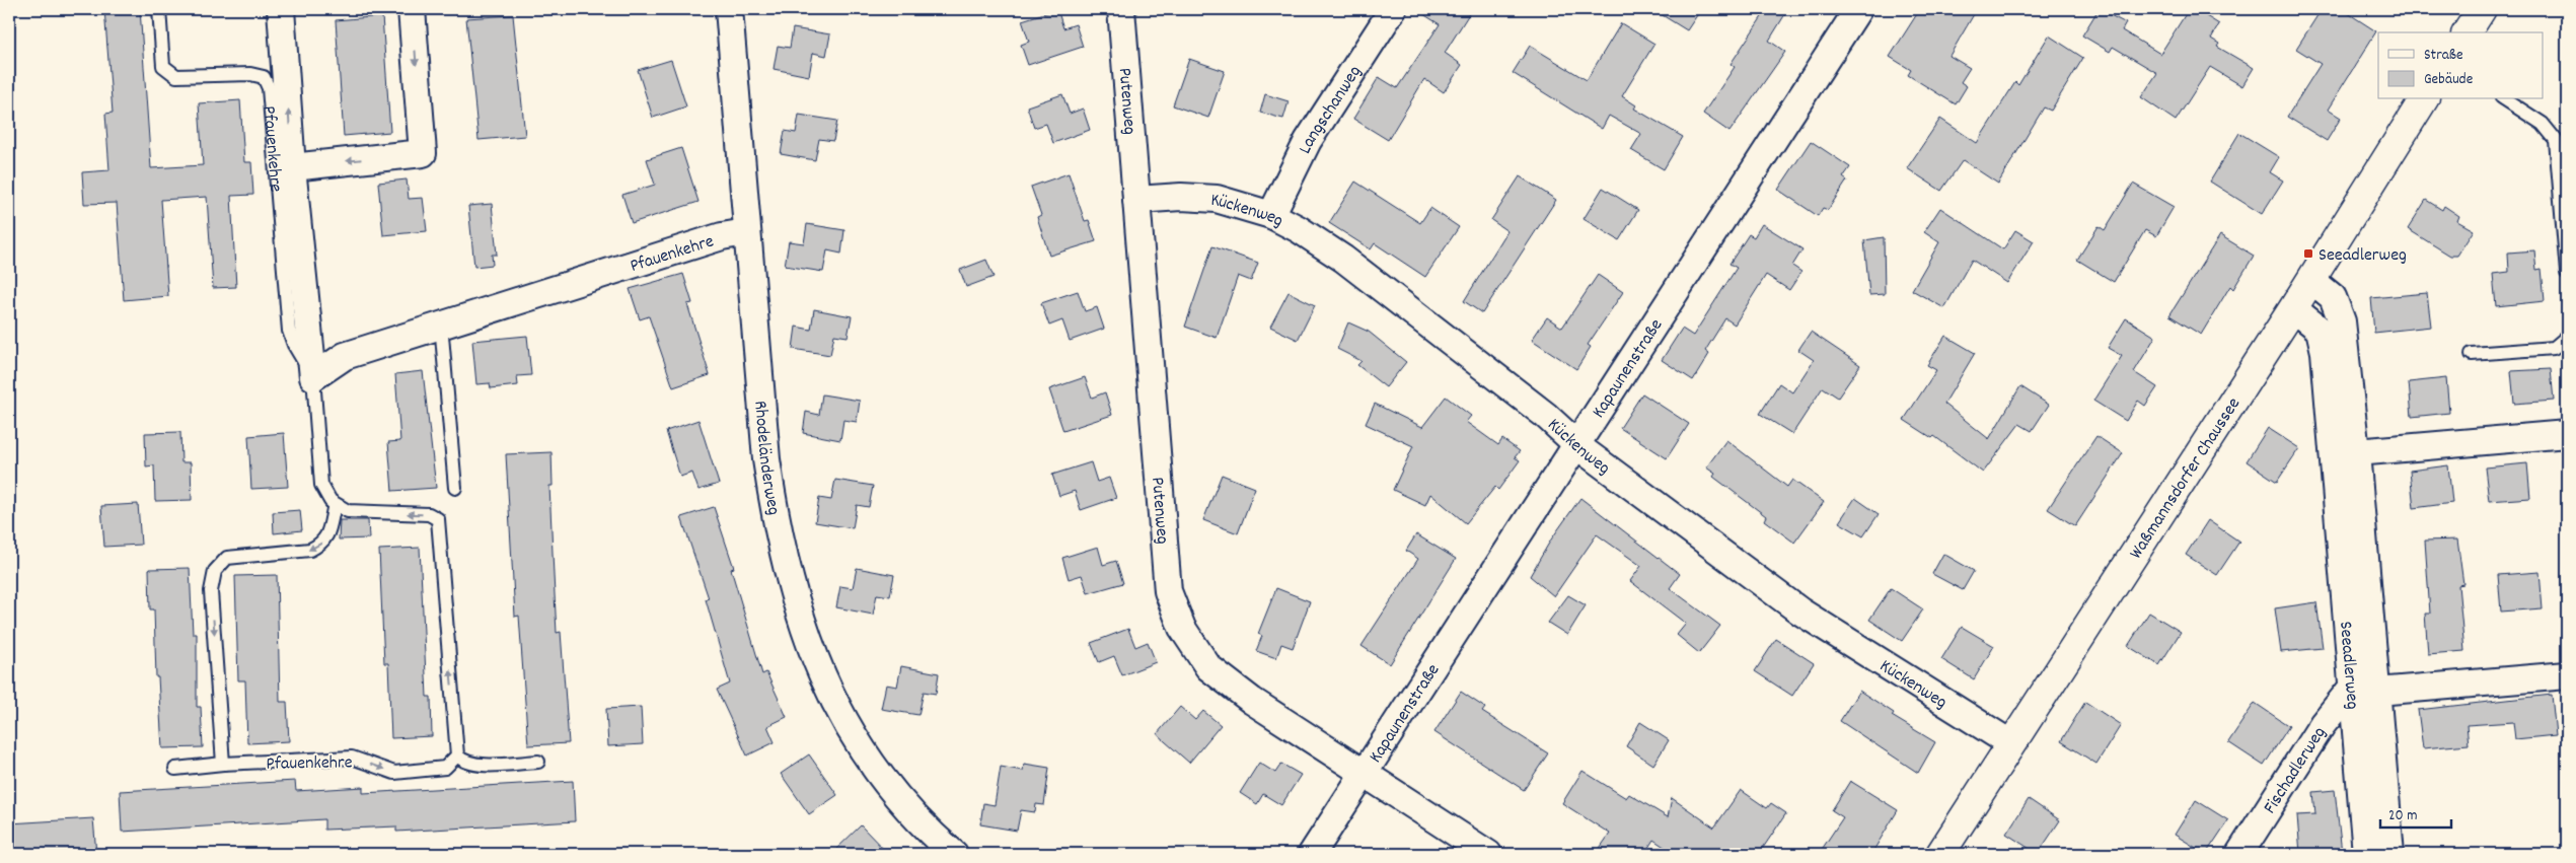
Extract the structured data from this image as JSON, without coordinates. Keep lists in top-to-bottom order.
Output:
{
  "streets": {
    "street": [
      "Putenweg",
      "Langschanweg",
      "Pfauenkehre",
      "Kückenweg",
      "Kapaunenstraße",
      "Rhodeländerweg",
      "Waßmannsdorfer Chaussee",
      "Seeadlerweg",
      "Fischadlerweg"
    ]
  },
  "crossings": [
    ["Putenweg", "Kückenweg"],
    ["Putenweg", "Kapaunenstraße"],
    ["Langschanweg", "Kückenweg"],
    ["Pfauenkehre", "Rhodeländerweg"],
    ["Kückenweg", "Kapaunenstraße"],
    ["Kückenweg", "Waßmannsdorfer Chaussee"],
    ["Waßmannsdorfer Chaussee", "Seeadlerweg"],
    ["Seeadlerweg", "Fischadlerweg"]
  ],
  "places": {
    "transit": ["Seeadlerweg"]
  },
  "legend": ["Straße", "Gebäude"],
  "scale_bar": "20 m"
}
